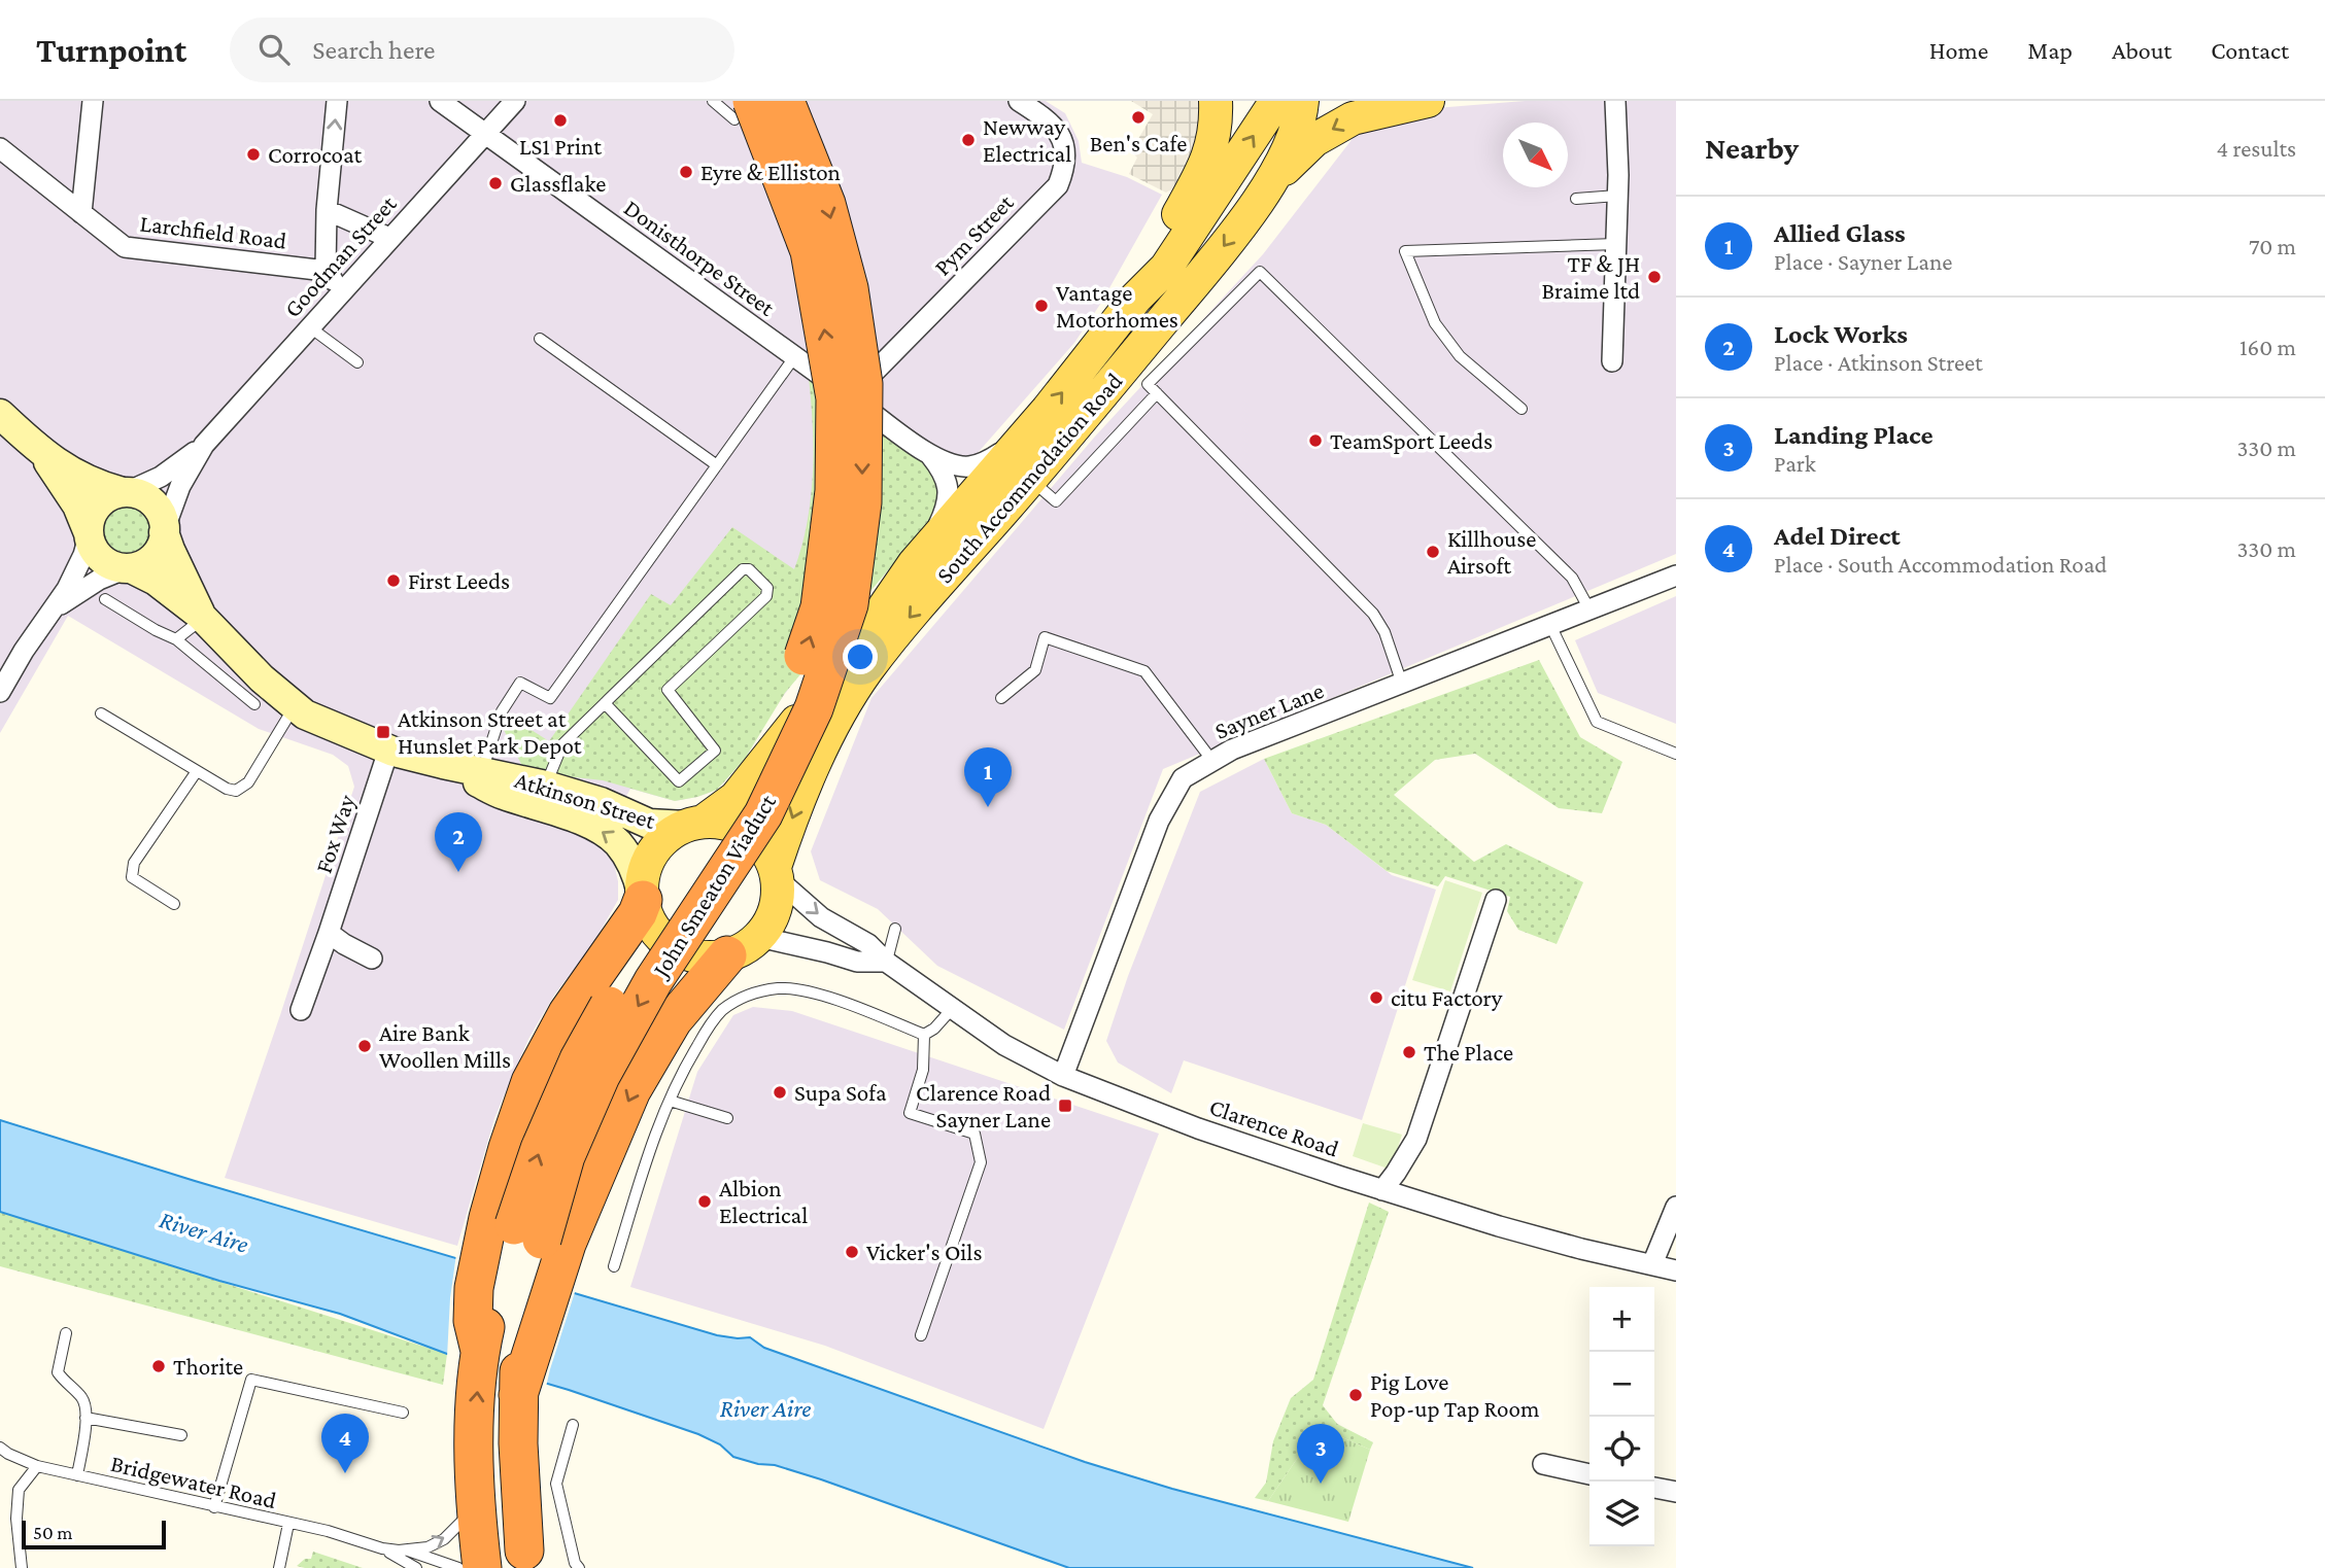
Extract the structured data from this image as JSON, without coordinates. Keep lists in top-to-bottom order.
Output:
{
  "streets": {
    "highway": ["John Smeaton Viaduct"],
    "main road": ["South Accommodation Road"],
    "street": [
      "Larchfield Road",
      "Pym Street",
      "Goodman Street",
      "Donisthorpe Street",
      "Sayner Lane",
      "Atkinson Street",
      "Fox Way",
      "Clarence Road"
    ],
    "lane": ["Bridgewater Road"]
  },
  "crossings": [
    ["Pym Street", "Donisthorpe Street"],
    ["Goodman Street", "Donisthorpe Street"],
    ["Goodman Street", "Atkinson Street"],
    ["Donisthorpe Street", "South Accommodation Road"],
    ["South Accommodation Road", "Atkinson Street"],
    ["South Accommodation Road", "Clarence Road"],
    ["Sayner Lane", "Clarence Road"],
    ["Atkinson Street", "Fox Way"],
    ["Atkinson Street", "Clarence Road"]
  ],
  "water": ["River Aire"],
  "places": {
    "other": [
      "Ben's Cafe",
      "LS1 Print",
      "Newway Electrical",
      "Corrocoat",
      "Eyre & Elliston",
      "Glassflake",
      "TF & JH Braime ltd",
      "Vantage Motorhomes",
      "TeamSport Leeds",
      "Killhouse Airsoft",
      "First Leeds",
      "citu Factory",
      "Aire Bank Woollen Mills",
      "The Place",
      "Supa Sofa",
      "Albion Electrical",
      "Vicker's Oils",
      "Thorite",
      "Pig Love Pop-up Tap Room"
    ],
    "transit": ["Atkinson Street at Hunslet Park Depot", "Clarence Road Sayner Lane"]
  },
  "scale_bar": "50 m",
  "north": "bottom right",
  "page": {
    "header": "Turnpoint",
    "search": "Search here",
    "nav": [
      "Home",
      "Map",
      "About",
      "Contact"
    ],
    "heading": ["Nearby", "4 results"],
    "list": [
      {
        "mark": "1",
        "name": "Allied Glass",
        "note": "Place · Sayner Lane",
        "value": "70 m"
      },
      {
        "mark": "2",
        "name": "Lock Works",
        "note": "Place · Atkinson Street",
        "value": "160 m"
      },
      {
        "mark": "3",
        "name": "Landing Place",
        "note": "Park",
        "value": "330 m"
      },
      {
        "mark": "4",
        "name": "Adel Direct",
        "note": "Place · South Accommodation Road",
        "value": "330 m"
      }
    ],
    "pins": [
      "1",
      "2",
      "4",
      "3"
    ],
    "map_buttons": ["+", "−"],
    "scale": "50 m"
  }
}
